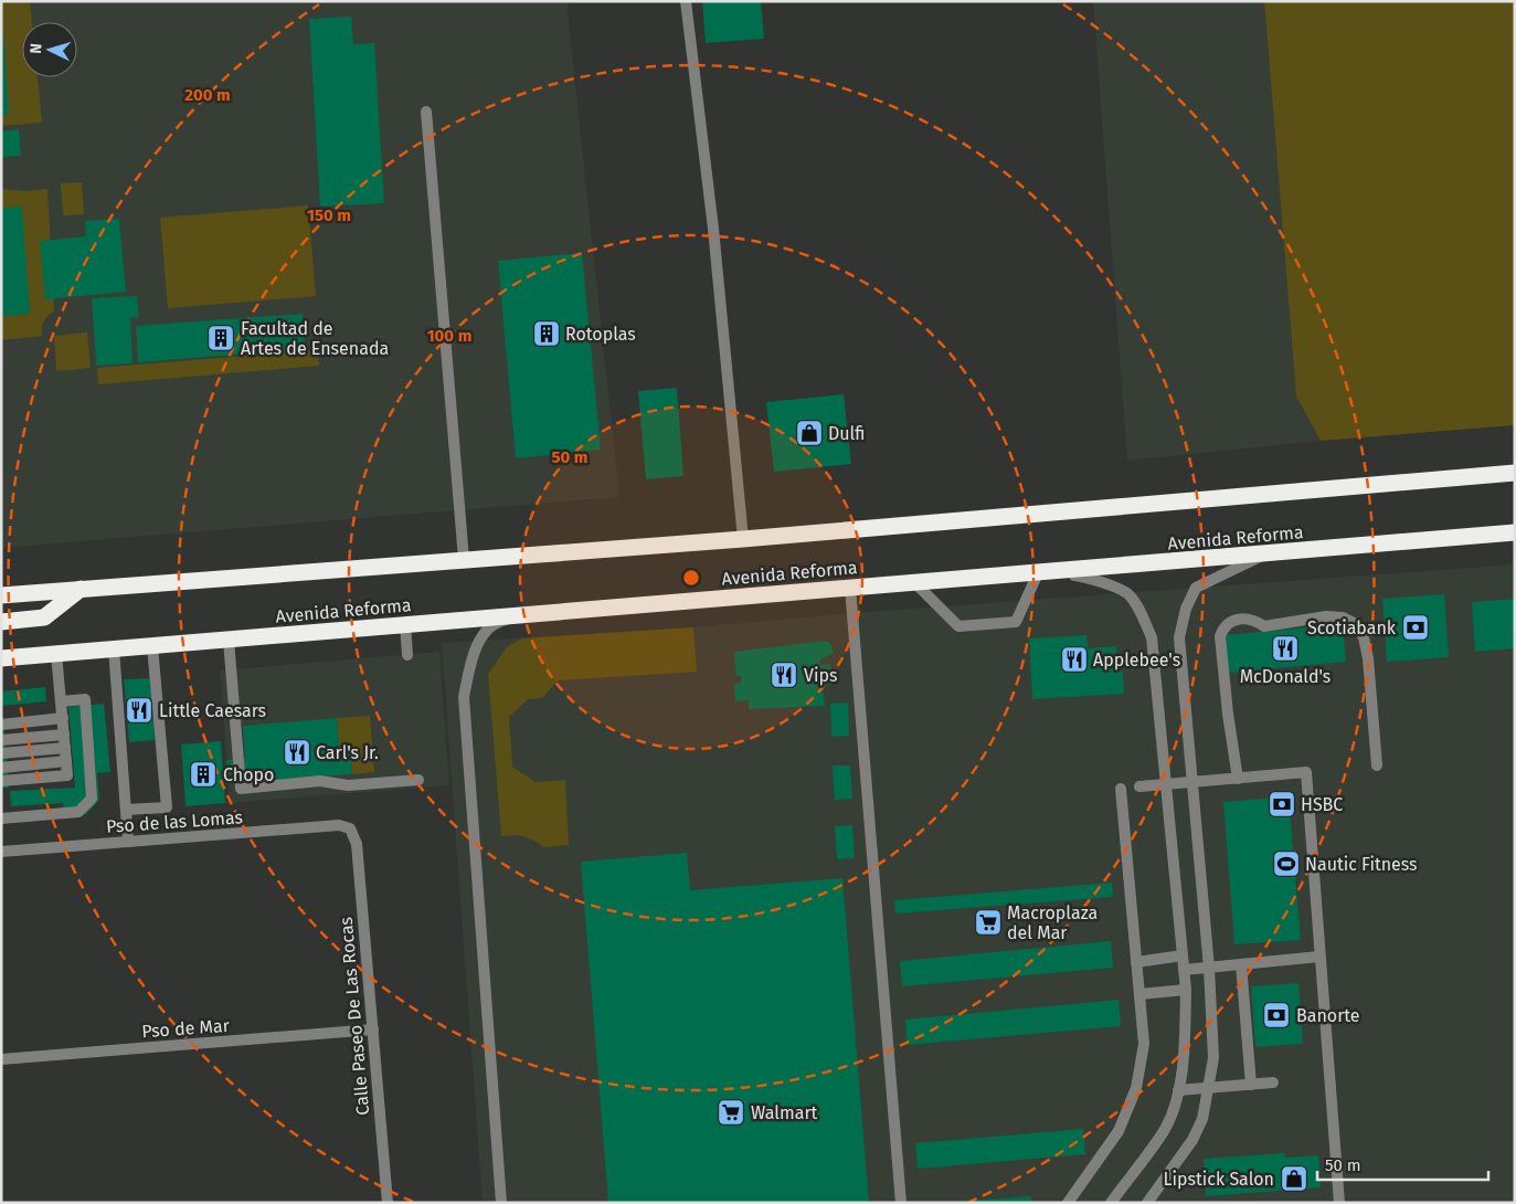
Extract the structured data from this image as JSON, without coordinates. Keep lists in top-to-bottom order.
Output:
{
  "streets": {
    "highway": ["Avenida Reforma"],
    "street": ["Pso de las Lomas", "Calle Paseo De Las Rocas", "Pso de Mar"]
  },
  "crossings": [
    ["Pso de las Lomas", "Calle Paseo De Las Rocas"],
    ["Calle Paseo De Las Rocas", "Pso de Mar"]
  ],
  "places": {
    "building": ["Rotoplas", "Facultad de Artes de Ensenada", "Chopo"],
    "shop": ["Dulfi", "Lipstick Salon"],
    "bank": ["Scotiabank", "HSBC", "Banorte"],
    "restaurant": [
      "McDonald's",
      "Applebee's",
      "Vips",
      "Little Caesars",
      "Carl's Jr."
    ],
    "sports": ["Nautic Fitness"],
    "supermarket": ["Macroplaza del Mar", "Walmart"]
  },
  "scale_bar": "50 m",
  "north": "left",
  "rings": [
    "200 m",
    "150 m",
    "100 m",
    "50 m"
  ]
}
